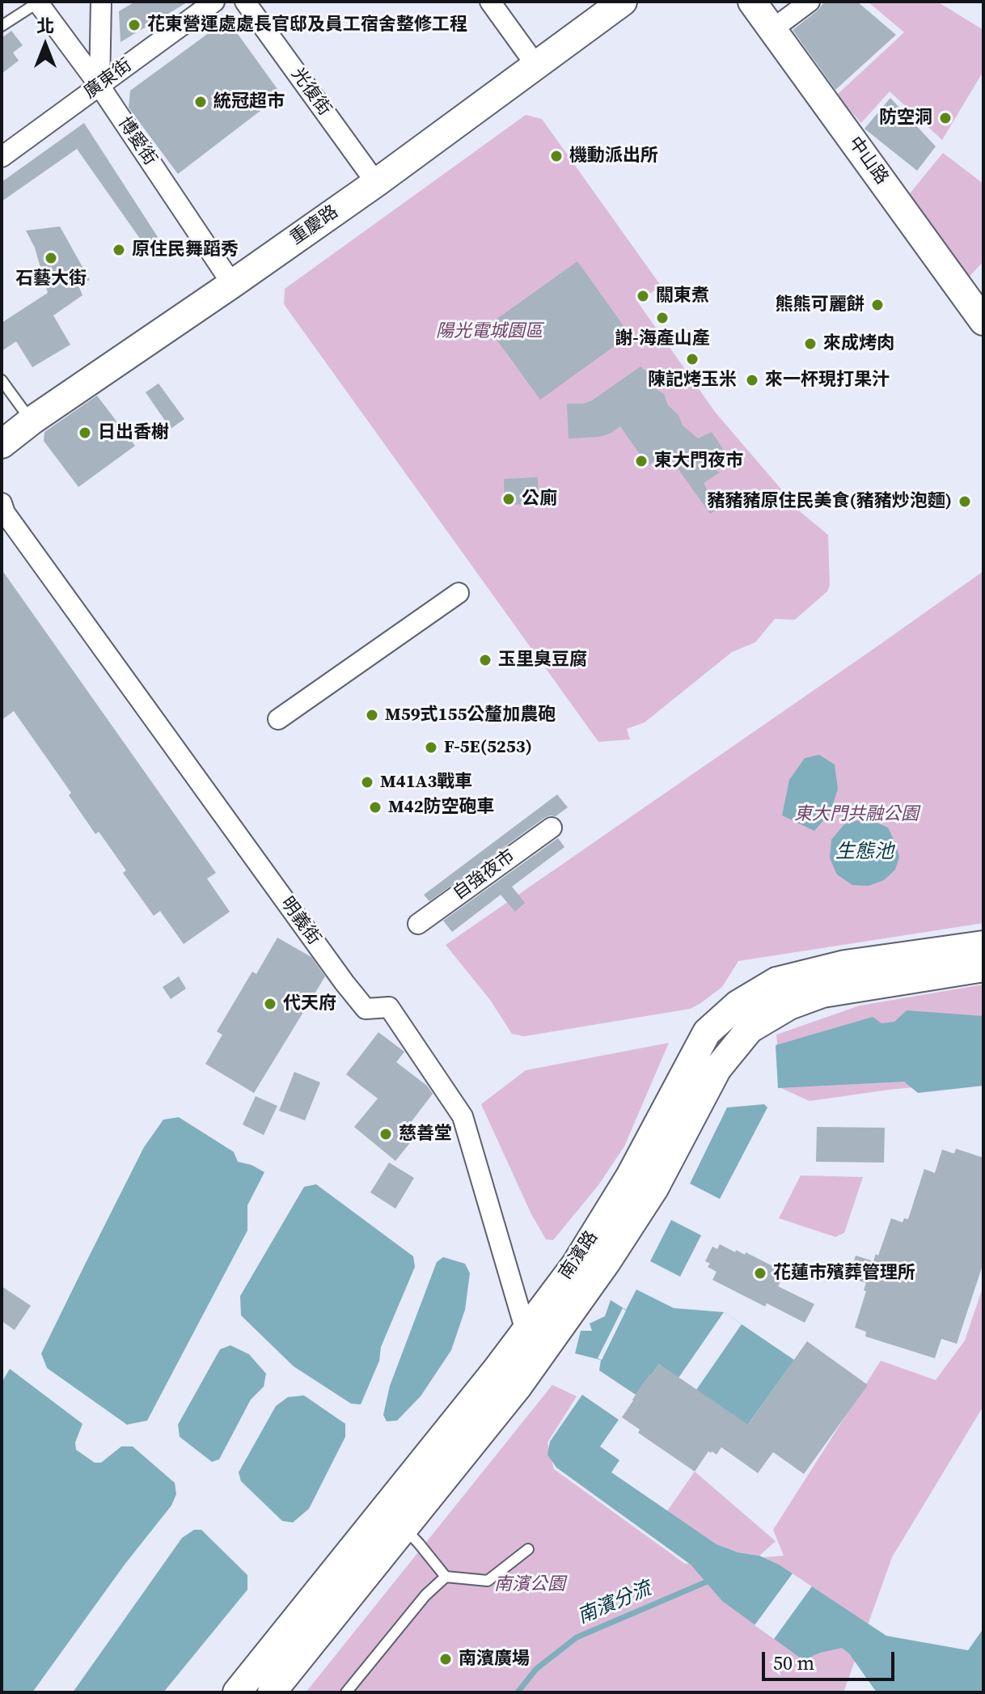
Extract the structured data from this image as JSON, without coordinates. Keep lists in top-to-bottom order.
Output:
{
  "streets": {
    "main road": ["中山路", "重慶路", "南濱路"],
    "street": [
      "廣東街",
      "光復街",
      "博愛街",
      "自強夜市",
      "明義街"
    ]
  },
  "crossings": [
    ["廣東街", "博愛街"],
    ["光復街", "重慶路"],
    ["博愛街", "重慶路"],
    ["明義街", "南濱路"]
  ],
  "water": ["生態池", "南濱分流"],
  "parks": ["陽光電城園區", "東大門共融公園", "南濱公園"],
  "places": [
    "花東營運處處長官邸及員工宿舍整修工程",
    "統冠超市",
    "防空洞",
    "機動派出所",
    "原住民舞蹈秀",
    "石藝大街",
    "關東煮",
    "熊熊可麗餅",
    "謝-海產山產",
    "來成烤肉",
    "陳記烤玉米",
    "來一杯現打果汁",
    "日出香榭",
    "東大門夜市",
    "公廁",
    "豬豬豬原住民美食(豬豬炒泡麵)",
    "玉里臭豆腐",
    "M59式155公釐加農砲",
    "F-5E(5253)",
    "M41A3戰車",
    "M42防空砲車",
    "代天府",
    "慈善堂",
    "花蓮市殯葬管理所",
    "南濱廣場"
  ],
  "scale_bar": "50 m",
  "north": "top"
}
